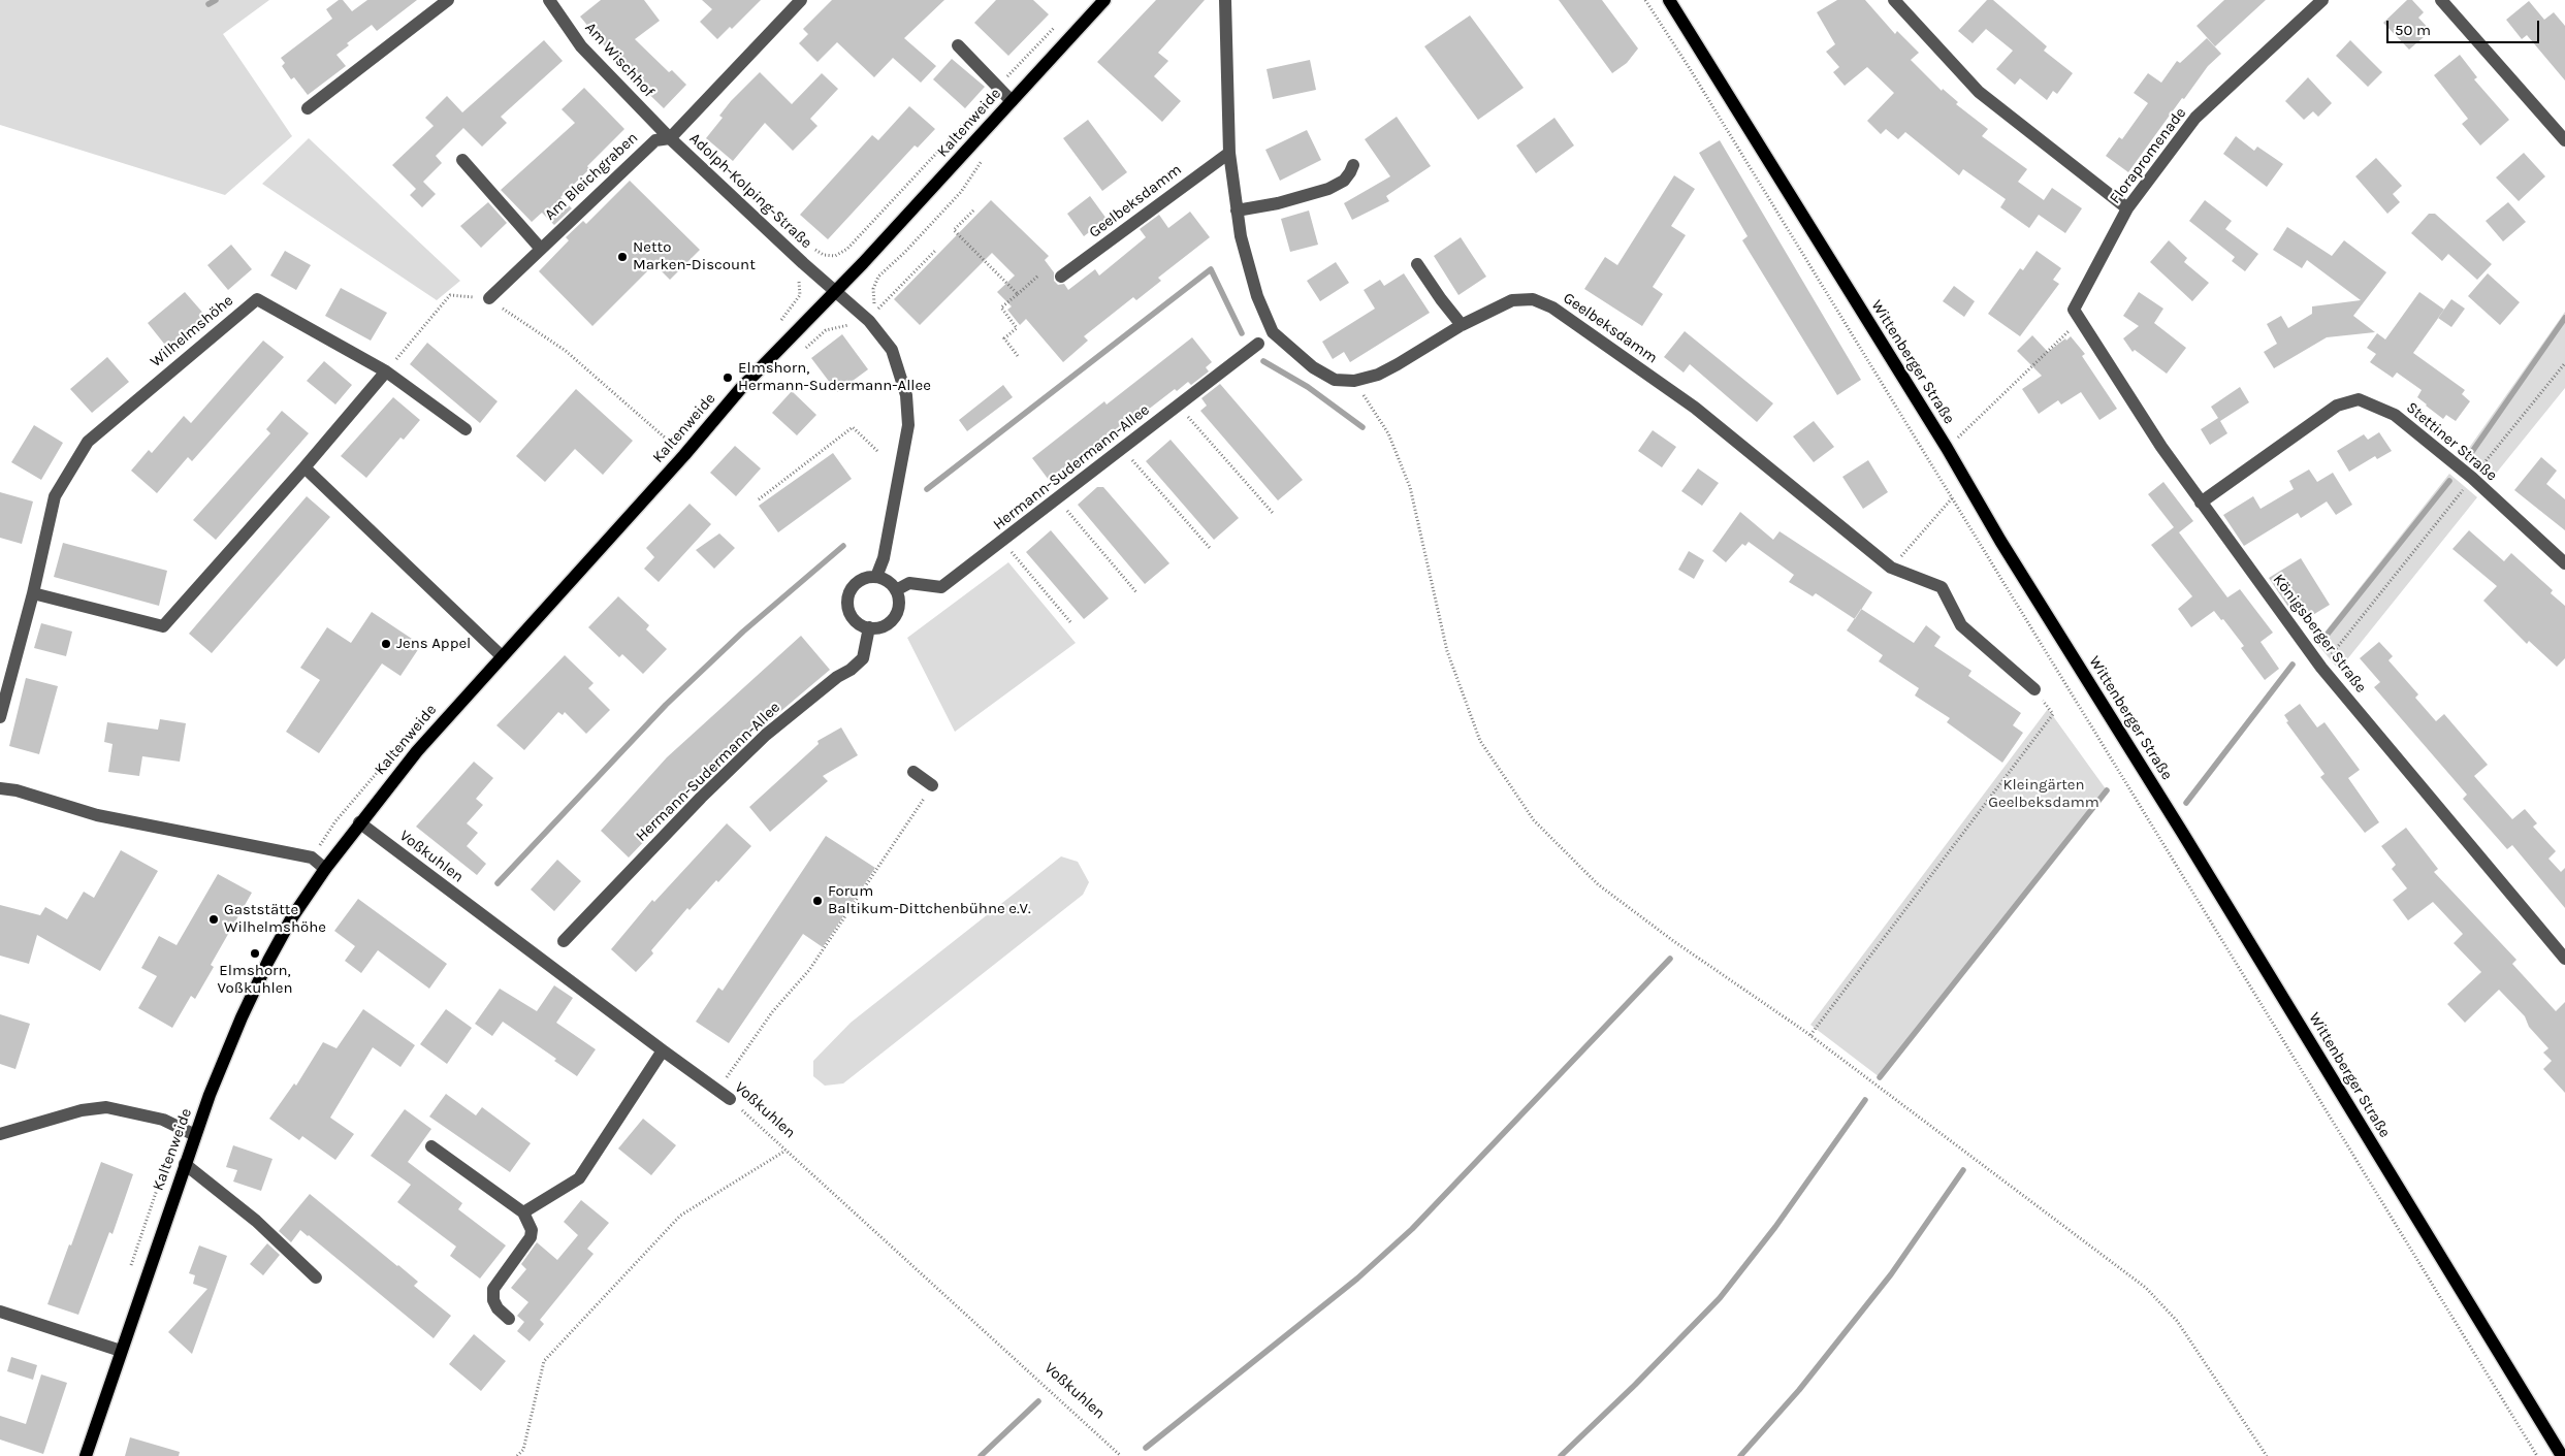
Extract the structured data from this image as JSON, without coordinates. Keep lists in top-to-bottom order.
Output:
{
  "streets": {
    "main road": ["Kaltenweide", "Wittenberger Straße"],
    "street": [
      "Am Wischhof",
      "Florapromenade",
      "Am Bleichgraben",
      "Adolph-Kolping-Straße",
      "Geelbeksdamm",
      "Wilhelmshöhe",
      "Stettiner Straße",
      "Hermann-Sudermann-Allee",
      "Königsberger Straße",
      "Voßkuhlen"
    ]
  },
  "crossings": [
    ["Am Wischhof", "Am Bleichgraben"],
    ["Am Wischhof", "Adolph-Kolping-Straße"],
    ["Kaltenweide", "Adolph-Kolping-Straße"],
    ["Kaltenweide", "Voßkuhlen"],
    ["Florapromenade", "Königsberger Straße"],
    ["Am Bleichgraben", "Adolph-Kolping-Straße"],
    ["Stettiner Straße", "Königsberger Straße"]
  ],
  "parks": ["Kleingärten Geelbeksdamm"],
  "places": [
    "Netto Marken-Discount",
    "Elmshorn, Hermann-Sudermann-Allee",
    "Jens Appel",
    "Forum Baltikum-Dittchenbühne e.V.",
    "Gaststätte Wilhelmshöhe",
    "Elmshorn, Voßkuhlen"
  ],
  "scale_bar": "50 m"
}
